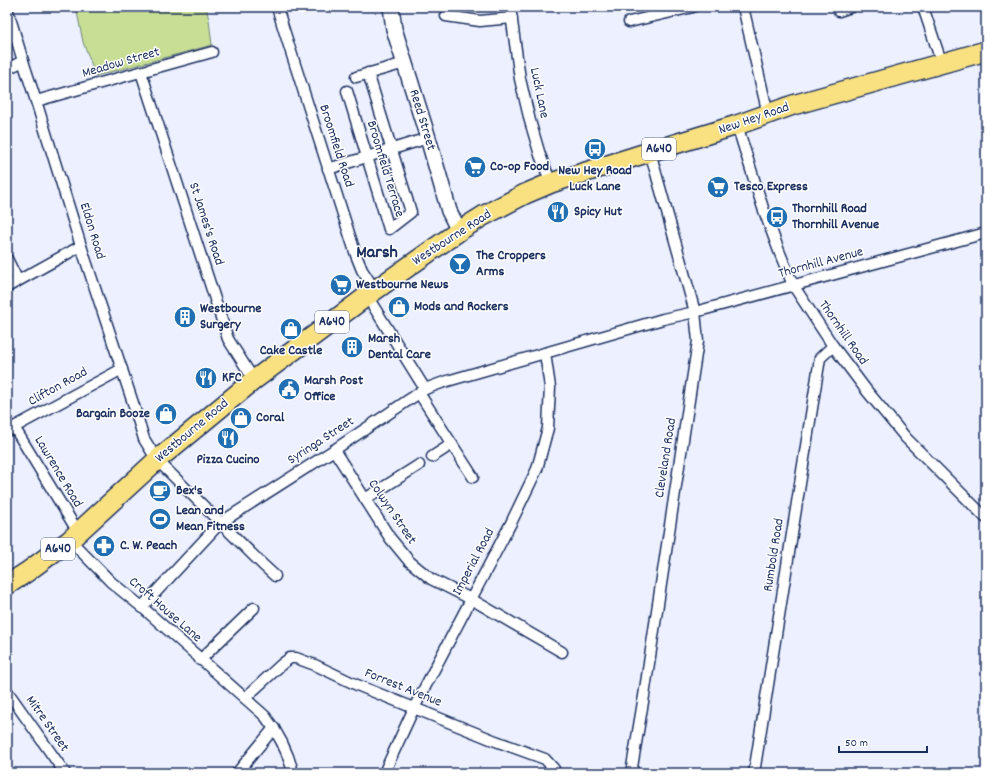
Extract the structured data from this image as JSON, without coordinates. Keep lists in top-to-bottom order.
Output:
{
  "streets": {
    "highway": ["New Hey Road", "A640", "Westbourne Road"],
    "street": [
      "Meadow Street",
      "Luck Lane",
      "Reed Street",
      "Broomfield Road",
      "Broomfield Terrace",
      "St James's Road",
      "Eldon Road",
      "Thornhill Avenue",
      "Thornhill Road",
      "Clifton Road",
      "Syringa Street",
      "Cleveland Road",
      "Lawrence Road",
      "Colwyn Street",
      "Rumbold Road",
      "Imperial Road",
      "Croft House Lane",
      "Forrest Avenue",
      "Mitre Street"
    ]
  },
  "crossings": [
    ["Meadow Street", "St James's Road"],
    ["Meadow Street", "Eldon Road"],
    ["Luck Lane", "New Hey Road"],
    ["New Hey Road", "Westbourne Road"],
    ["New Hey Road", "Thornhill Road"],
    ["New Hey Road", "Cleveland Road"],
    ["Reed Street", "Westbourne Road"],
    ["Broomfield Road", "Westbourne Road"],
    ["Broomfield Road", "Syringa Street"],
    ["St James's Road", "Westbourne Road"],
    ["Eldon Road", "Westbourne Road"],
    ["Eldon Road", "Clifton Road"],
    ["Eldon Road", "Syringa Street"],
    ["Westbourne Road", "Lawrence Road"],
    ["Westbourne Road", "Croft House Lane"],
    ["Thornhill Avenue", "Thornhill Road"],
    ["Thornhill Avenue", "Syringa Street"],
    ["Thornhill Avenue", "Cleveland Road"],
    ["Thornhill Road", "Rumbold Road"],
    ["Clifton Road", "Lawrence Road"],
    ["Syringa Street", "Colwyn Street"],
    ["Syringa Street", "Imperial Road"],
    ["Syringa Street", "Croft House Lane"],
    ["Lawrence Road", "Croft House Lane"],
    ["Colwyn Street", "Imperial Road"],
    ["Imperial Road", "Forrest Avenue"],
    ["Croft House Lane", "Forrest Avenue"]
  ],
  "districts": ["Marsh"],
  "places": {
    "bus stop": ["New Hey Road Luck Lane", "Thornhill Road Thornhill Avenue"],
    "supermarket": ["Co-op Food", "Tesco Express", "Westbourne News"],
    "restaurant": ["Spicy Hut", "KFC", "Pizza Cucino"],
    "bar": ["The Croppers Arms"],
    "shop": [
      "Mods and Rockers",
      "Cake Castle",
      "Bargain Booze",
      "Coral"
    ],
    "building": ["Westbourne Surgery", "Marsh Dental Care"],
    "public building": ["Marsh Post Office"],
    "cafe": ["Bex's"],
    "sports": ["Lean and Mean Fitness"],
    "pharmacy": ["C. W. Peach"]
  },
  "scale_bar": "50 m"
}
